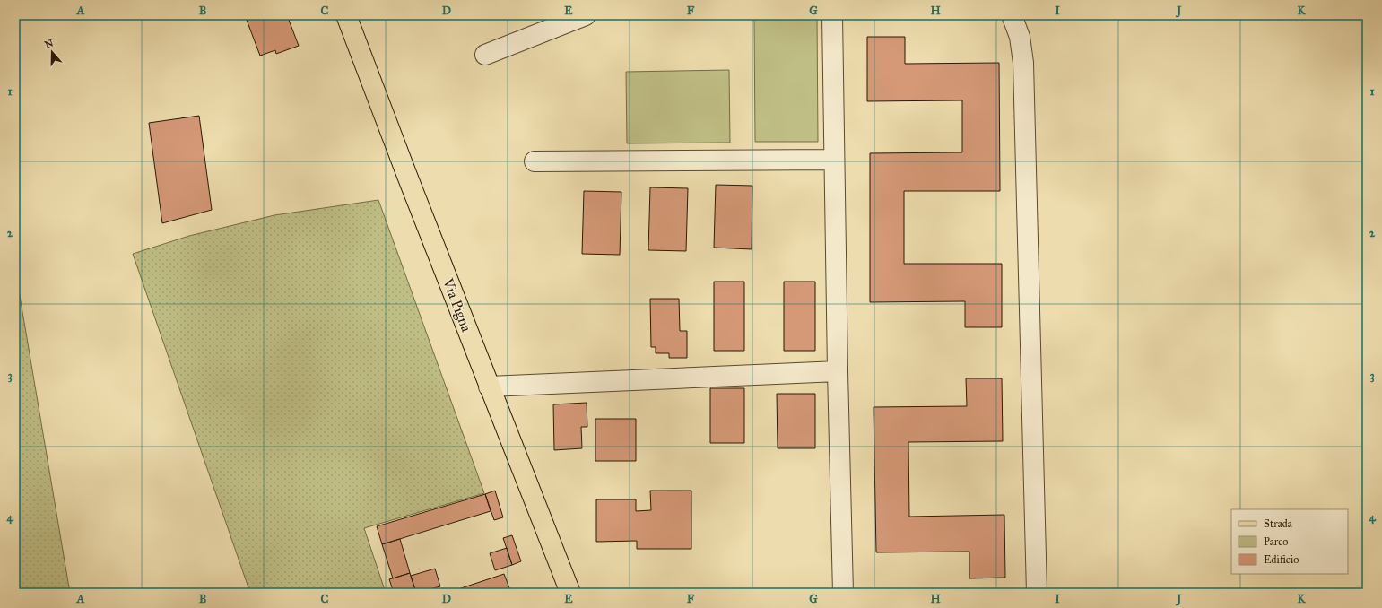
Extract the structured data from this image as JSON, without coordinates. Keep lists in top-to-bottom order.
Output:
{
  "streets": {
    "main road": ["Via Pigna"]
  },
  "legend": ["Strada", "Parco", "Edificio"],
  "north": "top",
  "grid": {
    "columns": [
      "A",
      "B",
      "C",
      "D",
      "E",
      "F",
      "G",
      "H",
      "I",
      "J",
      "K"
    ],
    "rows": [
      "1",
      "2",
      "3",
      "4"
    ]
  }
}
